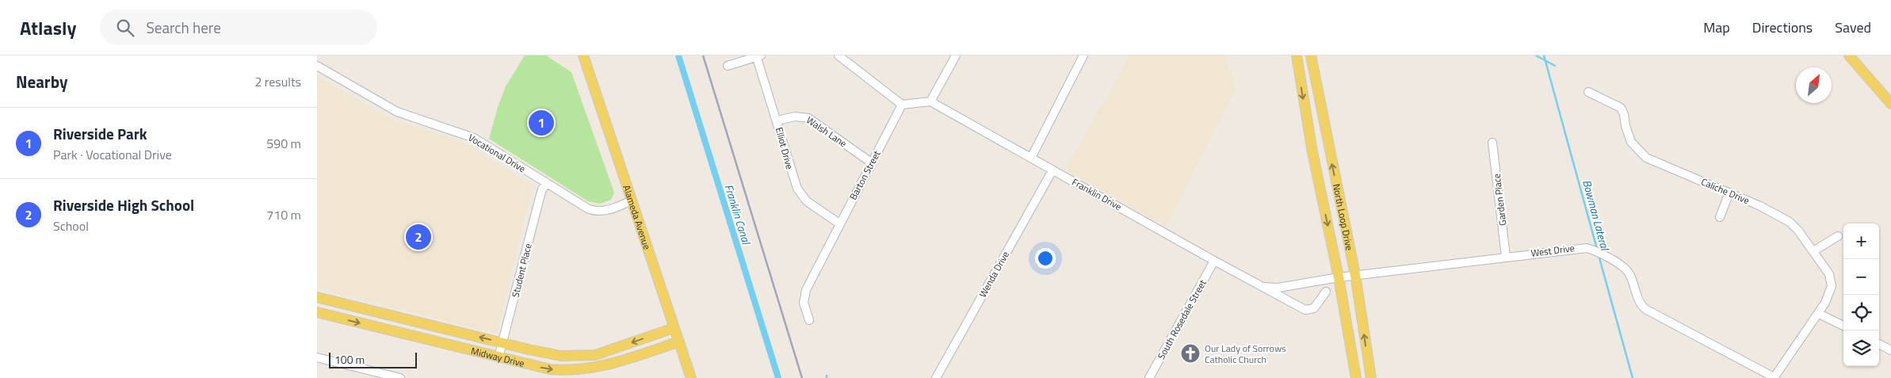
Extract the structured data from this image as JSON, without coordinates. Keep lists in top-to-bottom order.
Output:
{
  "streets": {
    "main road": ["North Loop Drive", "Alameda Avenue", "Midway Drive"],
    "street": [
      "Walsh Lane",
      "Elliot Drive",
      "Vocational Drive",
      "Barton Street",
      "Caliche Drive",
      "Franklin Drive",
      "Garden Place",
      "West Drive",
      "Student Place",
      "Wenda Drive",
      "South Rosedale Street"
    ]
  },
  "crossings": [
    ["Walsh Lane", "Elliot Drive"],
    ["Walsh Lane", "Barton Street"],
    ["Elliot Drive", "Barton Street"],
    ["Vocational Drive", "Alameda Avenue"],
    ["Vocational Drive", "Student Place"],
    ["Caliche Drive", "West Drive"],
    ["Franklin Drive", "North Loop Drive"],
    ["Franklin Drive", "West Drive"],
    ["Franklin Drive", "Wenda Drive"],
    ["Franklin Drive", "South Rosedale Street"],
    ["Garden Place", "West Drive"],
    ["North Loop Drive", "West Drive"],
    ["Alameda Avenue", "Midway Drive"],
    ["Student Place", "Midway Drive"]
  ],
  "water": ["Franklin Canal", "Bowman Lateral"],
  "places": {
    "church": ["Our Lady of Sorrows Catholic Church"]
  },
  "scale_bar": "100 m",
  "north": "top right",
  "page": {
    "header": "Atlasly",
    "search": "Search here",
    "nav": ["Map", "Directions", "Saved"],
    "heading": ["Nearby", "2 results"],
    "list": [
      {
        "mark": "1",
        "name": "Riverside Park",
        "note": "Park · Vocational Drive",
        "value": "590 m"
      },
      {
        "mark": "2",
        "name": "Riverside High School",
        "note": "School",
        "value": "710 m"
      }
    ],
    "pins": ["1", "2"],
    "map_buttons": ["+", "−"],
    "scale": "100 m"
  }
}
